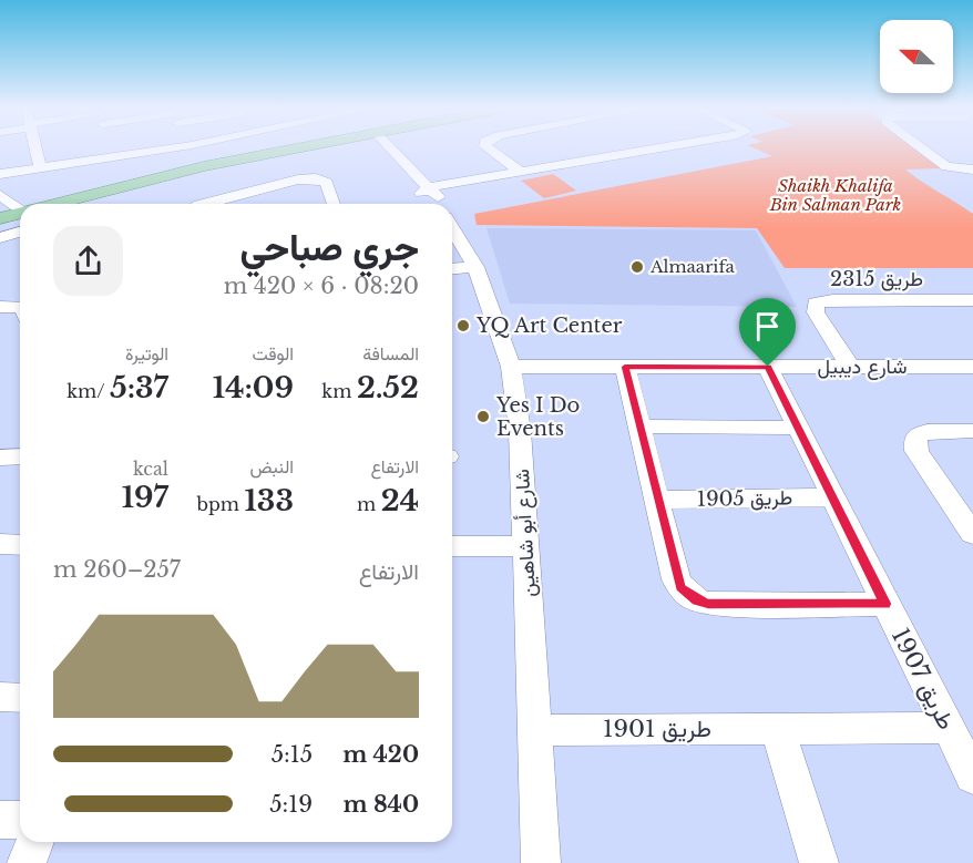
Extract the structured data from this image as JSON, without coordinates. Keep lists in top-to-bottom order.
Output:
{
  "streets": {
    "street": [
      "طريق 2315",
      "شارع ديبيل",
      "طريق 1905",
      "شارع أبو شاهين",
      "طريق 1907",
      "طريق 1901"
    ]
  },
  "crossings": [
    ["طريق 2315", "شارع ديبيل"],
    ["شارع ديبيل", "شارع أبو شاهين"],
    ["شارع ديبيل", "طريق 1907"],
    ["طريق 1905", "طريق 1907"],
    ["شارع أبو شاهين", "طريق 1901"],
    ["طريق 1907", "طريق 1901"]
  ],
  "parks": ["Shaikh Khalifa Bin Salman Park"],
  "places": ["Almaarifa", "YQ Art Center", "Yes I Do Events"],
  "north": "left",
  "page": {
    "heading": ["جري صباحي", "08:20 · 6 × 420 m"],
    "stats": [
      ["المسافة", "2.52 km"],
      ["الوقت", "14:09"],
      ["الوتيرة", "5:37 /km"],
      ["الارتفاع", "24 m"],
      ["النبض", "133 bpm"],
      ["kcal", "197"]
    ],
    "chart": ["الارتفاع", "257–260 m"],
    "list": [
      {
        "name": "420 m",
        "note": "5:15"
      },
      {
        "name": "840 m",
        "note": "5:19"
      }
    ]
  }
}
